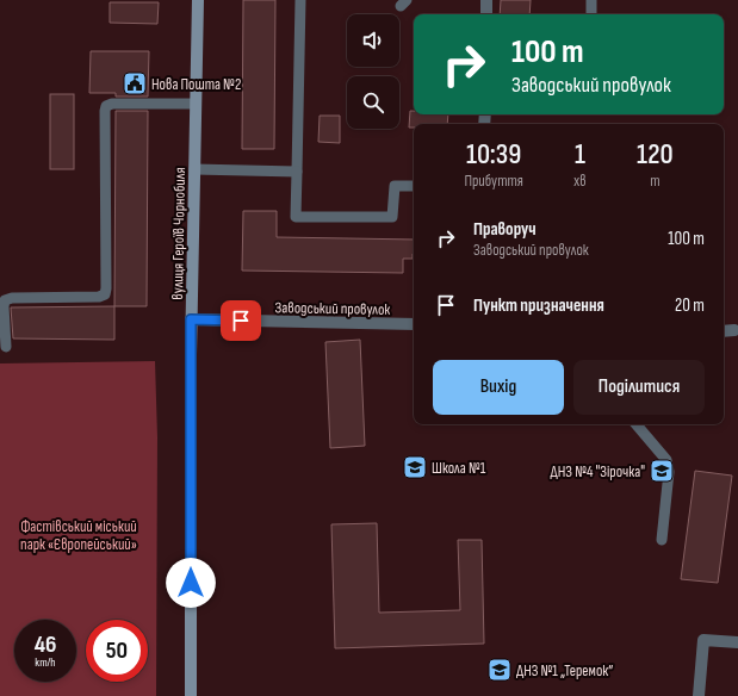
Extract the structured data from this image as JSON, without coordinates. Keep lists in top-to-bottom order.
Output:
{
  "streets": {
    "main road": ["вулиця Героїв Чорнобиля"],
    "street": ["Заводський провулок"]
  },
  "crossings": [
    ["вулиця Героїв Чорнобиля", "Заводський провулок"]
  ],
  "parks": ["Фастівський міський парк «Європейський»"],
  "places": {
    "public building": ["Нова Пошта №2"],
    "school or university": ["Школа №1", "ДНЗ №4 \"Зірочка\"", "ДНЗ №1 „Теремок”"]
  },
  "page": {
    "turn": ["100 m", "Заводський провулок"],
    "eta": [
      "10:39",
      "Прибуття",
      "1",
      "хв",
      "120",
      "m"
    ],
    "list": [
      {
        "name": "Праворуч",
        "note": "Заводський провулок",
        "value": "100 m"
      },
      {
        "name": "Пункт призначення",
        "value": "20 m"
      }
    ],
    "buttons": ["Вихід", "Поділитися"],
    "speed": "46 km/h",
    "limit": "50"
  }
}
